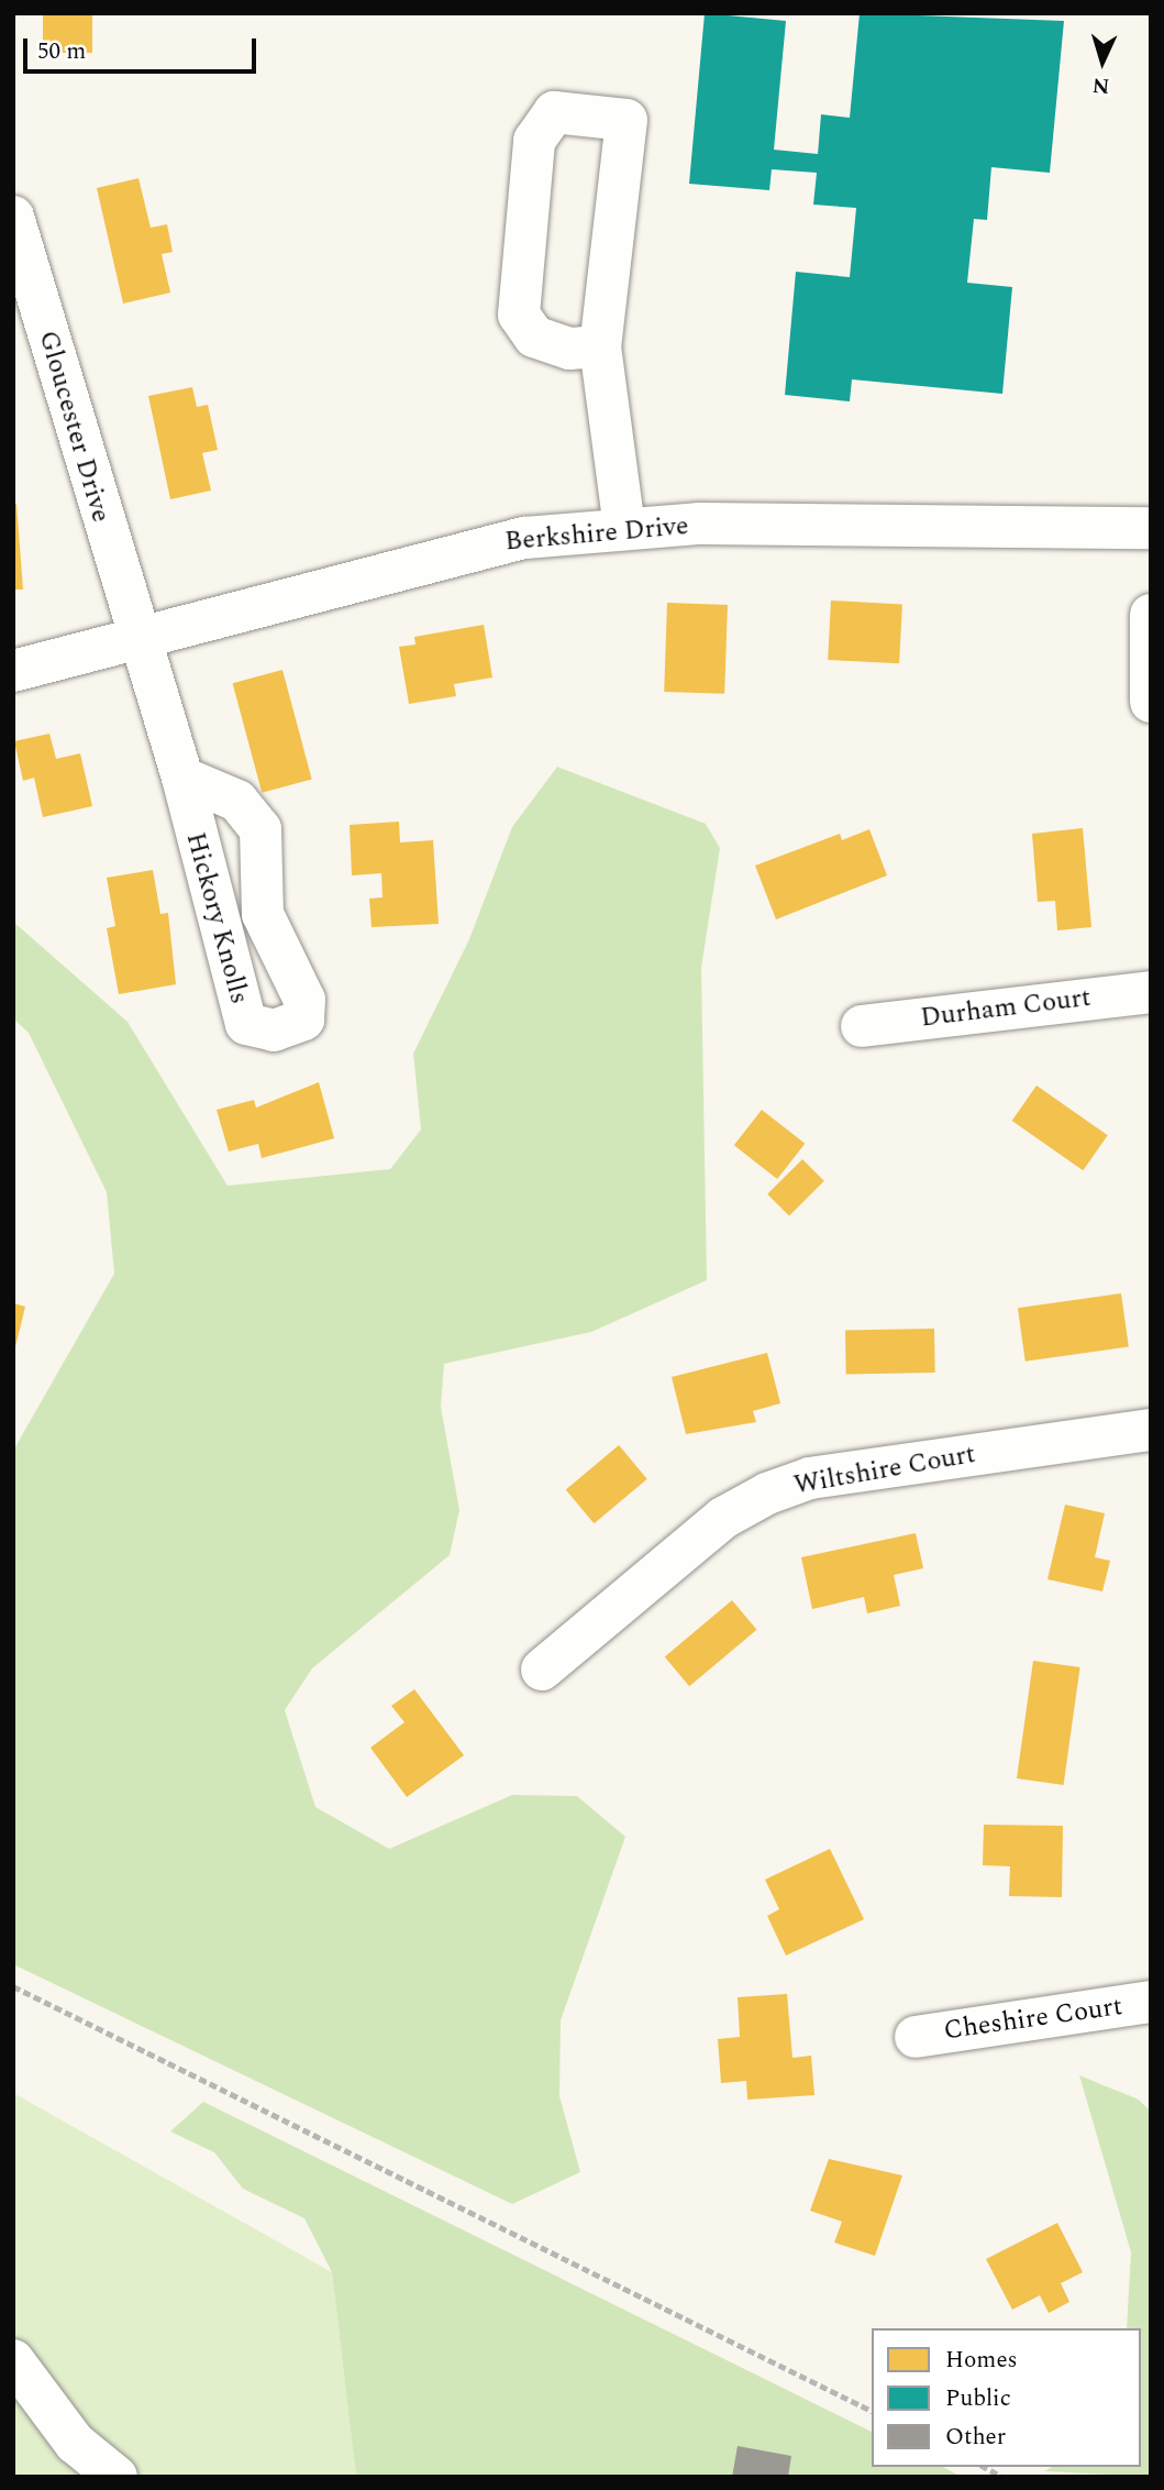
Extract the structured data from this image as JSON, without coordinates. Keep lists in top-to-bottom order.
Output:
{
  "streets": {
    "street": [
      "Gloucester Drive",
      "Berkshire Drive",
      "Hickory Knolls",
      "Durham Court",
      "Wiltshire Court",
      "Cheshire Court"
    ]
  },
  "crossings": [
    ["Gloucester Drive", "Berkshire Drive"],
    ["Gloucester Drive", "Hickory Knolls"],
    ["Berkshire Drive", "Hickory Knolls"]
  ],
  "legend": ["Homes", "Public", "Other"],
  "scale_bar": "50 m",
  "north": "bottom"
}
